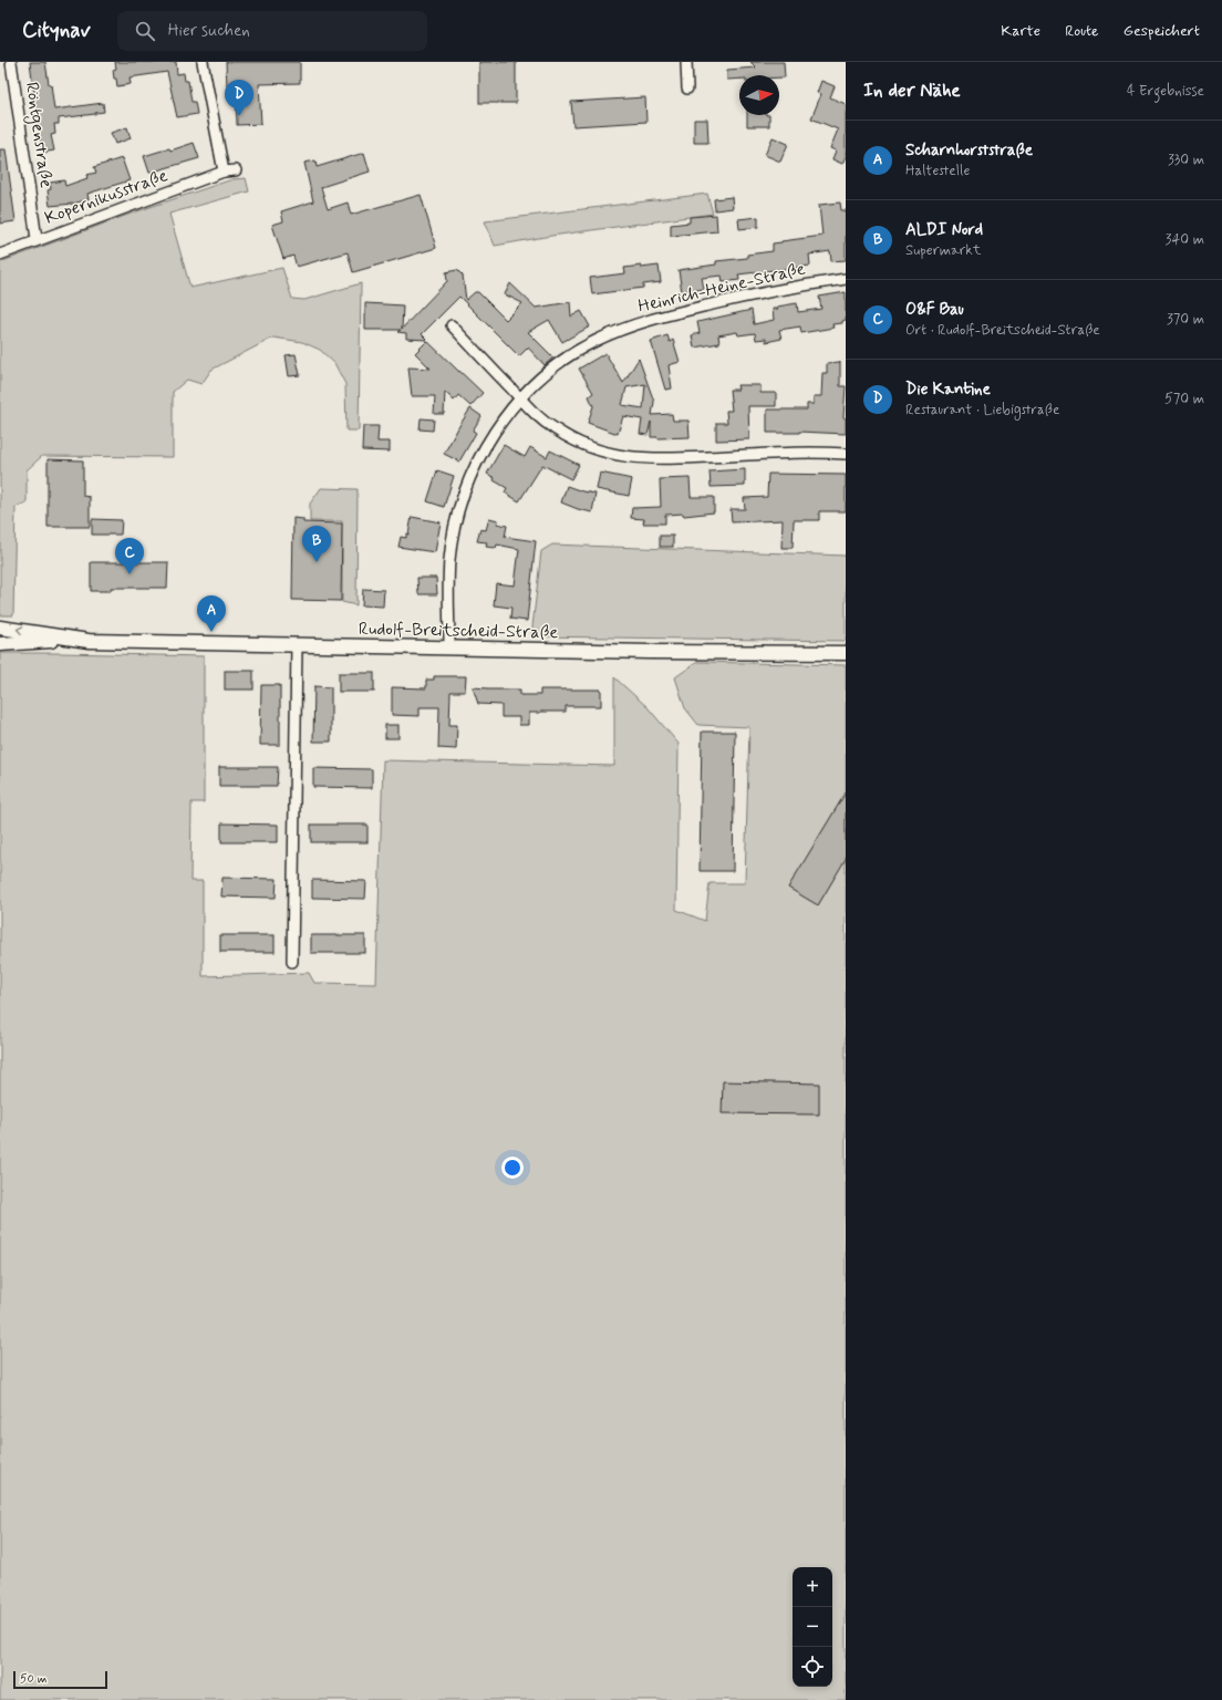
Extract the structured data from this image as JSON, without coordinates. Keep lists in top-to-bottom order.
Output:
{
  "streets": {
    "street": [
      "Röntgenstraße",
      "Kopernikusstraße",
      "Heinrich-Heine-Straße",
      "Rudolf-Breitscheid-Straße"
    ]
  },
  "crossings": [
    ["Röntgenstraße", "Kopernikusstraße"],
    ["Heinrich-Heine-Straße", "Rudolf-Breitscheid-Straße"]
  ],
  "scale_bar": "50 m",
  "north": "right",
  "page": {
    "header": "Citynav",
    "search": "Hier suchen",
    "nav": ["Karte", "Route", "Gespeichert"],
    "heading": ["In der Nähe", "4 Ergebnisse"],
    "pins": [
      "D",
      "B",
      "C",
      "A"
    ],
    "list": [
      {
        "mark": "A",
        "name": "Scharnhorststraße",
        "note": "Haltestelle",
        "value": "330 m"
      },
      {
        "mark": "B",
        "name": "ALDI Nord",
        "note": "Supermarkt",
        "value": "340 m"
      },
      {
        "mark": "C",
        "name": "O&F Bau",
        "note": "Ort · Rudolf-Breitscheid-Straße",
        "value": "370 m"
      },
      {
        "mark": "D",
        "name": "Die Kantine",
        "note": "Restaurant · Liebigstraße",
        "value": "570 m"
      }
    ],
    "map_buttons": ["+", "−"],
    "scale": "50 m"
  }
}
